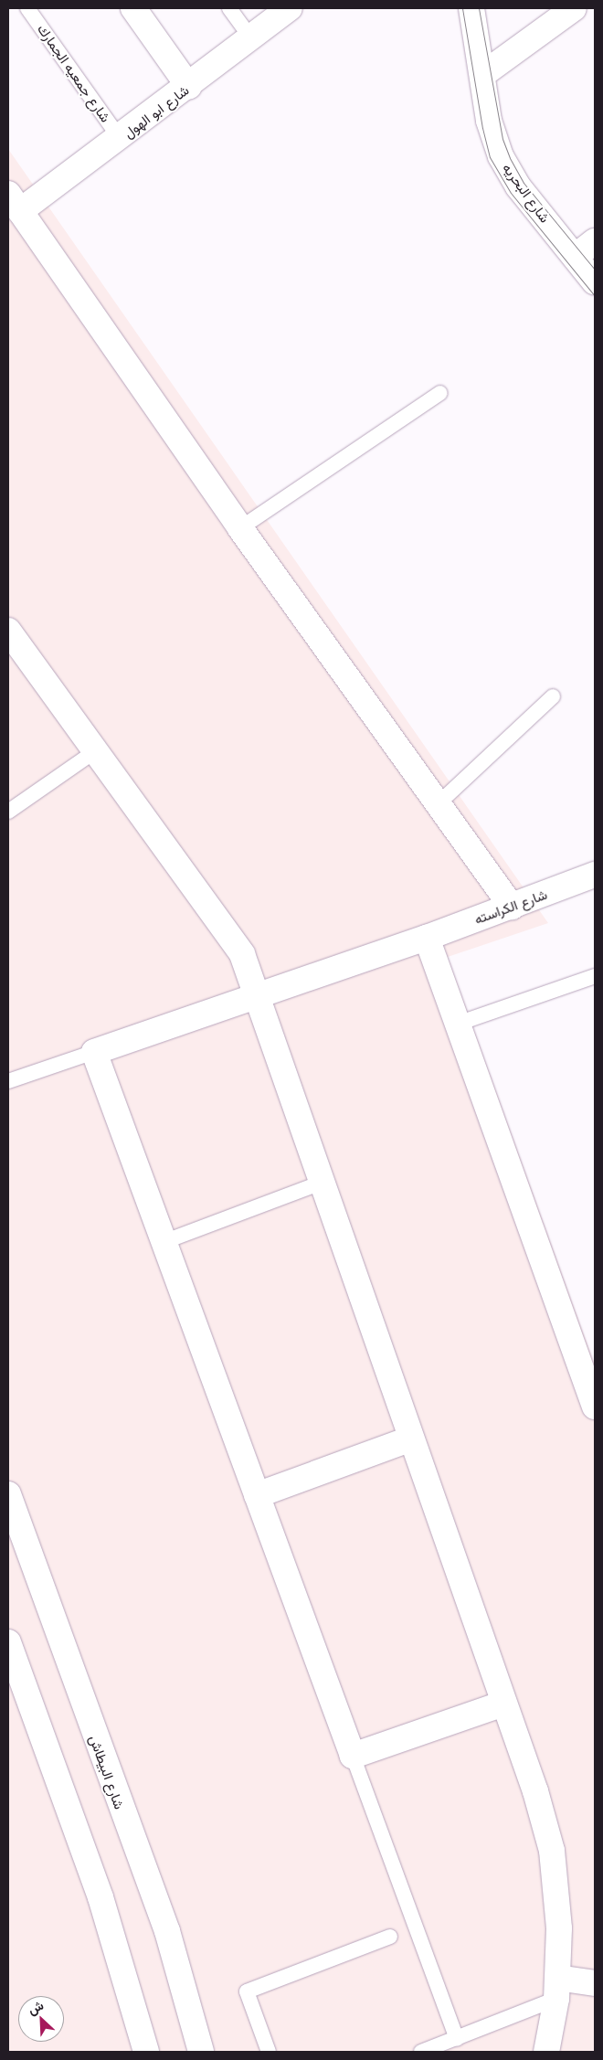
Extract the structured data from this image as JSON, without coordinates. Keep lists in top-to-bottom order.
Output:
{
  "streets": {
    "street": [
      "شارع ابو الهول",
      "شارع البحريه",
      "شارع الكراسته",
      "شارع البيطاش"
    ],
    "lane": ["شارع جمعيه الجمارك"]
  },
  "crossings": [
    ["شارع جمعيه الجمارك", "شارع ابو الهول"]
  ],
  "north": "top left"
}
